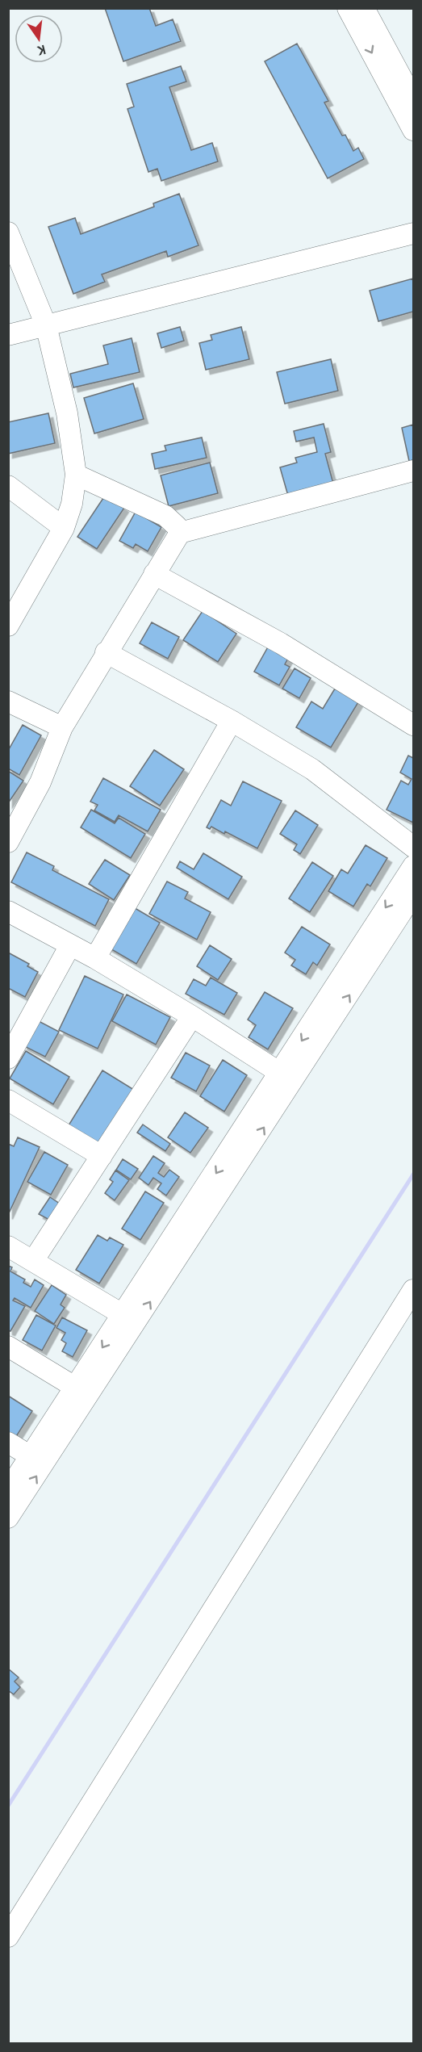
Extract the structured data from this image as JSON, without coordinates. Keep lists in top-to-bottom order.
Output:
{
  "north": "bottom"
}
